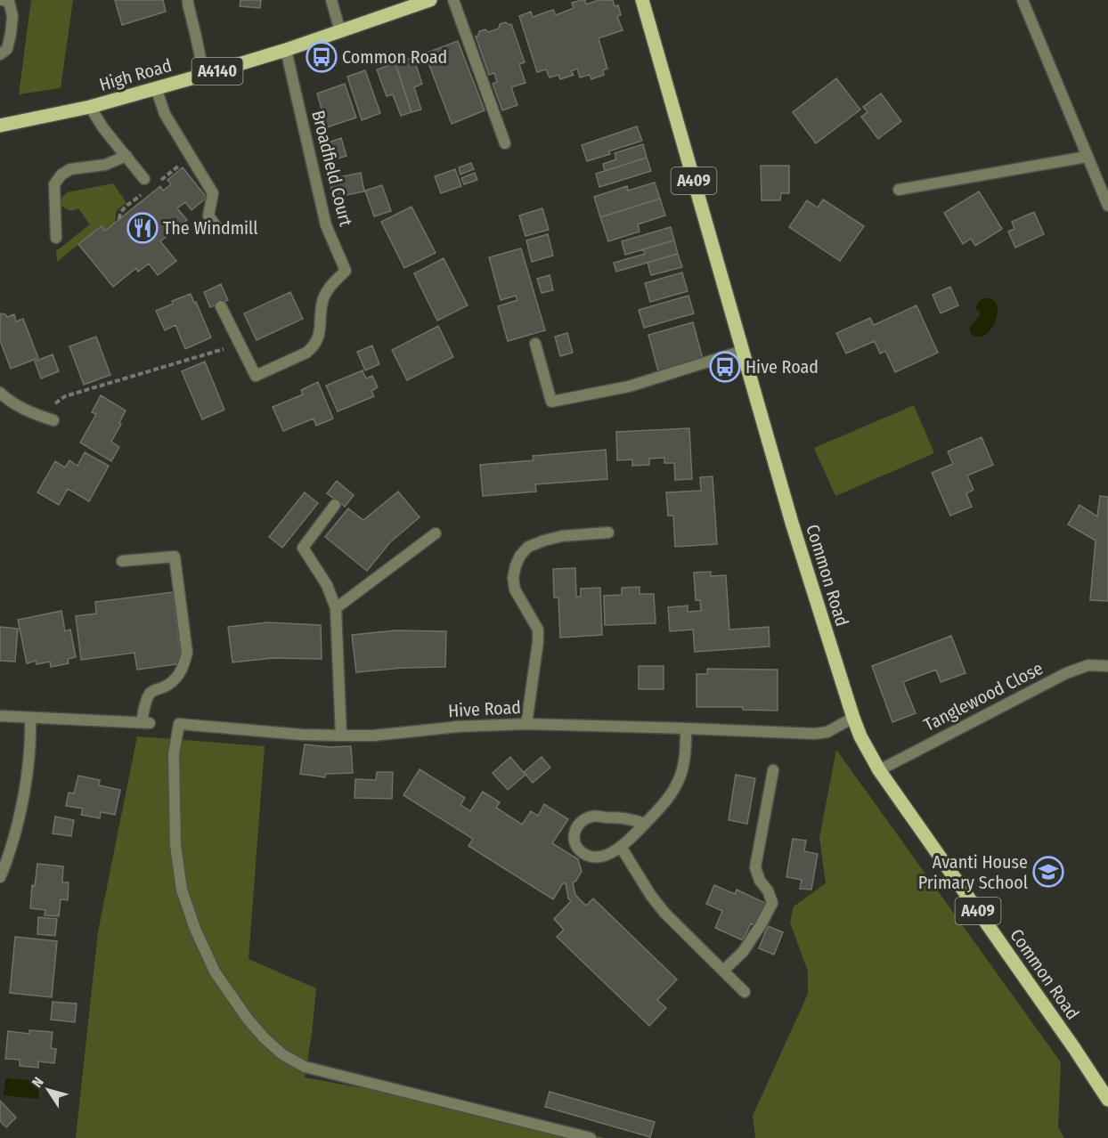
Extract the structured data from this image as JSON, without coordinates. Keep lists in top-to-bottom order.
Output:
{
  "streets": {
    "main road": [
      "A4140",
      "High Road",
      "A409",
      "Common Road"
    ],
    "street": ["Broadfield Court", "Tanglewood Close", "Hive Road"]
  },
  "crossings": [
    ["High Road", "Broadfield Court"],
    ["Common Road", "Tanglewood Close"],
    ["Common Road", "Hive Road"]
  ],
  "places": {
    "bus stop": ["Common Road", "Hive Road"],
    "restaurant": ["The Windmill"],
    "school or university": ["Avanti House Primary School"]
  },
  "north": "top left"
}
